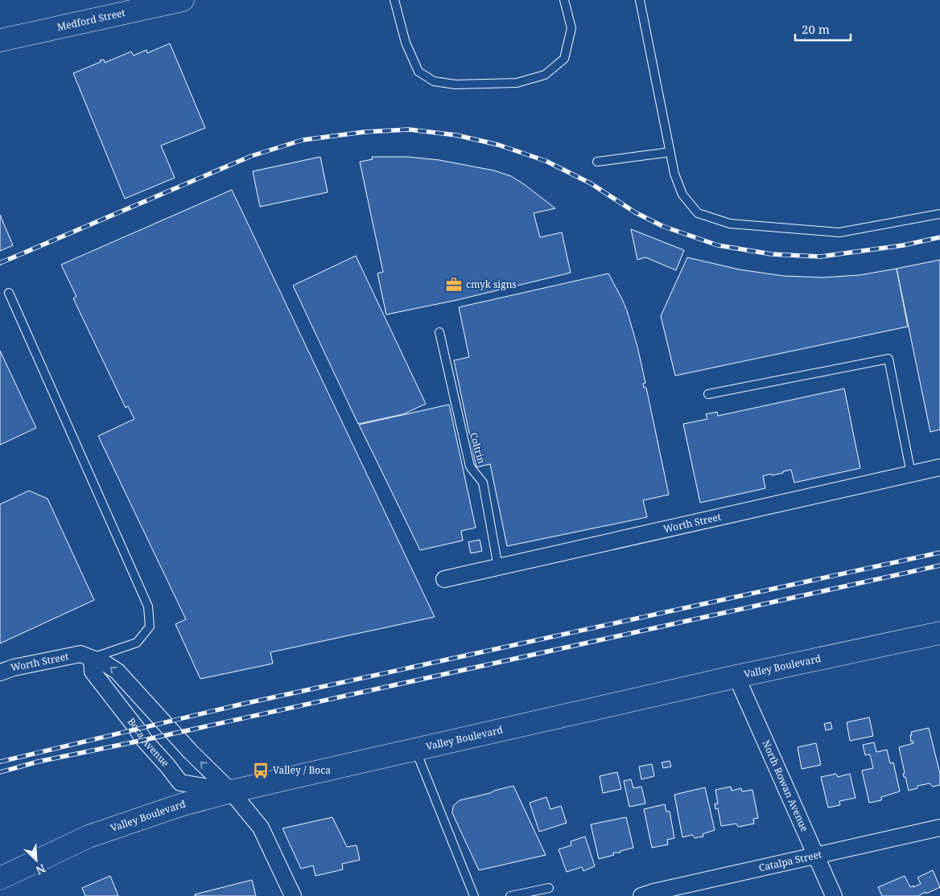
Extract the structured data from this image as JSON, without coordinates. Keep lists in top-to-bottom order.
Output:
{
  "streets": {
    "main road": ["Medford Street", "Valley Boulevard"],
    "street": [
      "Worth Street",
      "Boca Avenue",
      "North Rowan Avenue",
      "Catalpa Street"
    ],
    "lane": ["Coltrin"]
  },
  "crossings": [
    ["Coltrin", "Worth Street"],
    ["Worth Street", "Boca Avenue"],
    ["Valley Boulevard", "Boca Avenue"],
    ["Valley Boulevard", "North Rowan Avenue"],
    ["North Rowan Avenue", "Catalpa Street"]
  ],
  "places": {
    "office": ["cmyk signs"],
    "bus stop": ["Valley / Boca"]
  },
  "scale_bar": "20 m",
  "north": "bottom right"
}
